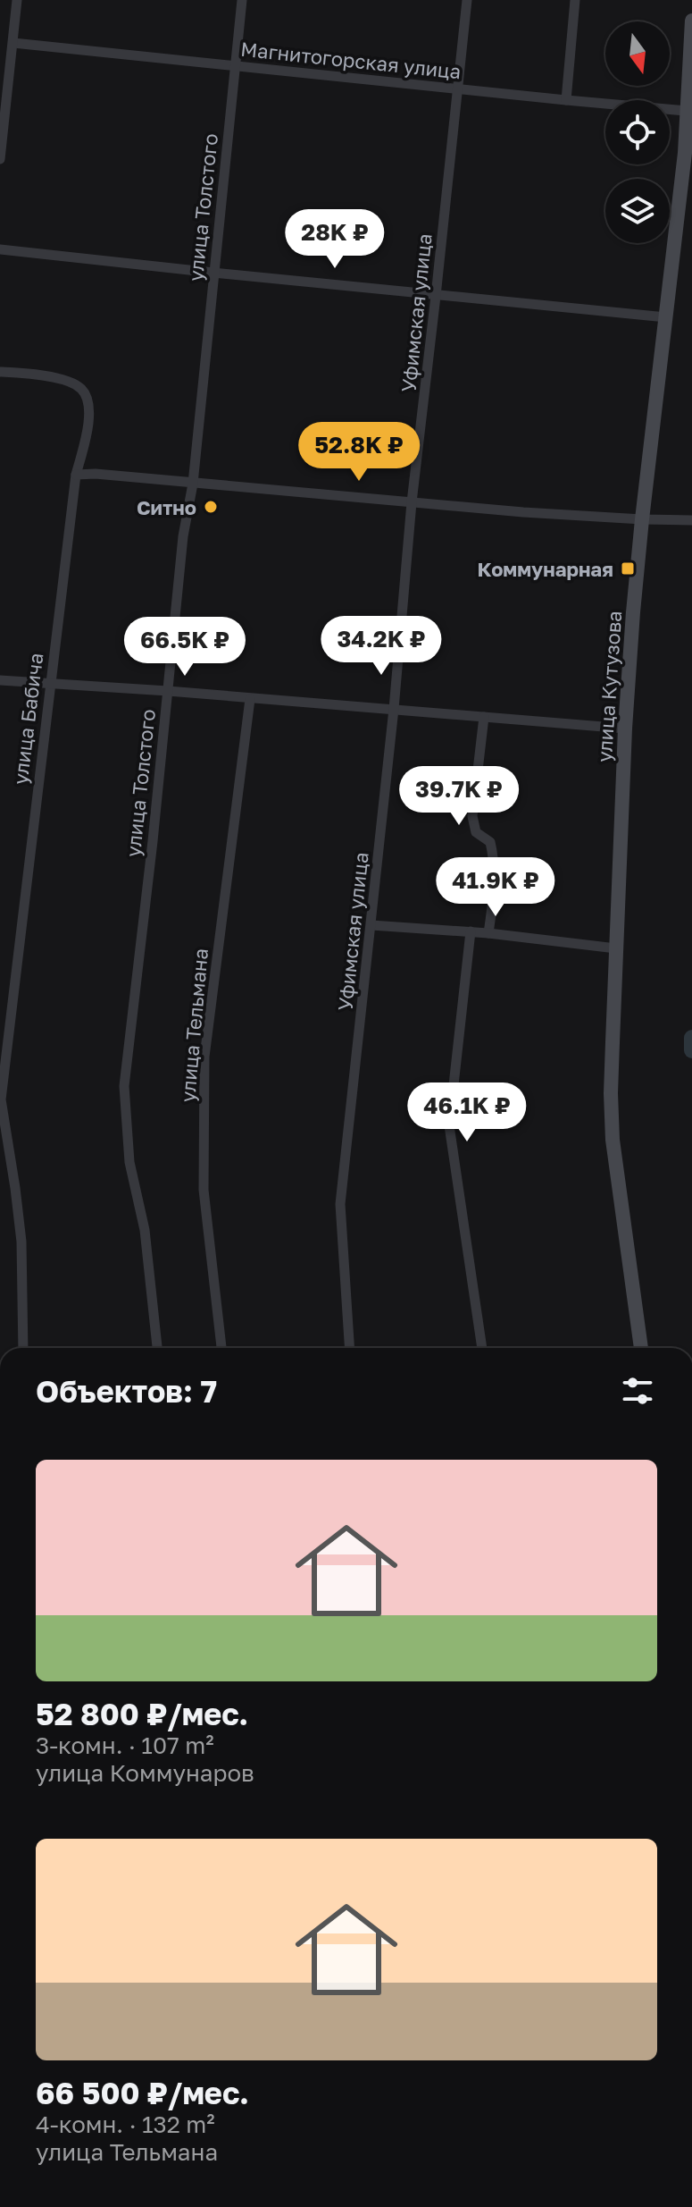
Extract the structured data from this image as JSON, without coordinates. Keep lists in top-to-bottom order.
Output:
{
  "streets": {
    "main road": ["улица Кутузова"],
    "street": [
      "Магнитогорская улица",
      "улица Толстого",
      "Уфимская улица",
      "улица Бабича",
      "улица Тельмана"
    ]
  },
  "crossings": [
    ["Магнитогорская улица", "улица Толстого"],
    ["Магнитогорская улица", "Уфимская улица"],
    ["Магнитогорская улица", "улица Кутузова"]
  ],
  "places": {
    "other": ["Ситно"],
    "transit": ["Коммунарная"]
  },
  "north": "bottom",
  "page": {
    "price": [
      "28K ₽",
      "52.8K ₽",
      "34.2K ₽",
      "66.5K ₽",
      "39.7K ₽",
      "41.9K ₽",
      "46.1K ₽"
    ],
    "heading": "Объектов: 7",
    "list": [
      {
        "name": "52 800 ₽/мес.",
        "note": "3-комн. · 107 m² · улица Коммунаров"
      },
      {
        "name": "66 500 ₽/мес.",
        "note": "4-комн. · 132 m² · улица Тельмана"
      }
    ]
  }
}
